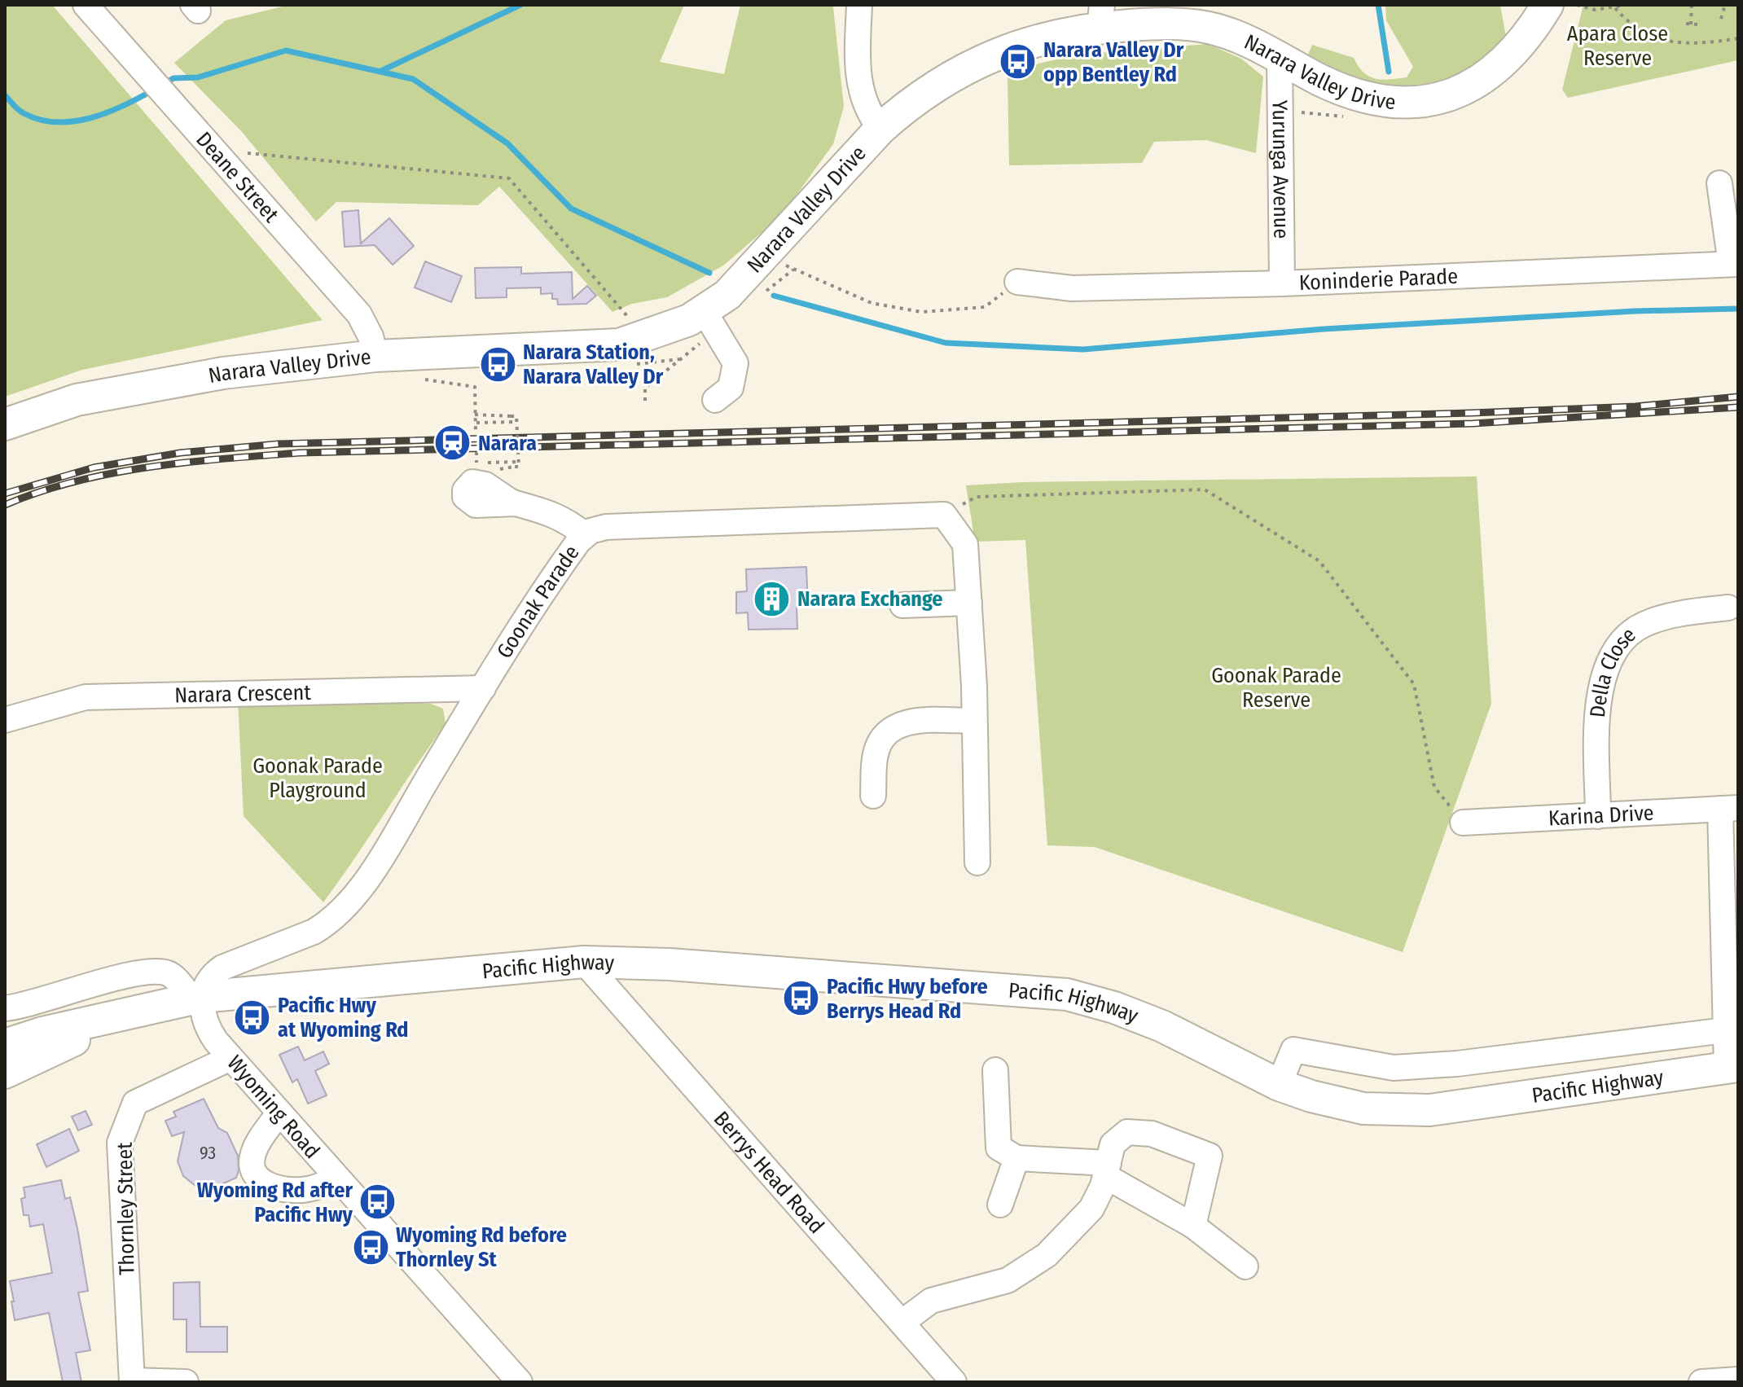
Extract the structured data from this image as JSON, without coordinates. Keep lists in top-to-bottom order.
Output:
{
  "streets": {
    "main road": ["Narara Valley Drive", "Pacific Highway"],
    "street": [
      "Yurunga Avenue",
      "Deane Street",
      "Koninderie Parade",
      "Goonak Parade",
      "Della Close",
      "Narara Crescent",
      "Karina Drive",
      "Wyoming Road",
      "Berrys Head Road",
      "Thornley Street"
    ]
  },
  "crossings": [
    ["Narara Valley Drive", "Yurunga Avenue"],
    ["Narara Valley Drive", "Deane Street"],
    ["Yurunga Avenue", "Koninderie Parade"],
    ["Goonak Parade", "Narara Crescent"],
    ["Goonak Parade", "Pacific Highway"],
    ["Goonak Parade", "Wyoming Road"],
    ["Della Close", "Karina Drive"],
    ["Pacific Highway", "Wyoming Road"],
    ["Pacific Highway", "Berrys Head Road"],
    ["Wyoming Road", "Thornley Street"]
  ],
  "parks": ["Apara Close Reserve", "Goonak Parade Reserve", "Goonak Parade Playground"],
  "places": {
    "bus stop": [
      "Narara Valley Dr opp Bentley Rd",
      "Narara Station, Narara Valley Dr",
      "Pacific Hwy before Berrys Head Rd",
      "Pacific Hwy at Wyoming Rd",
      "Wyoming Rd after Pacific Hwy",
      "Wyoming Rd before Thornley St"
    ],
    "station": ["Narara"],
    "building": ["Narara Exchange"]
  },
  "house_numbers": ["93"]
}
